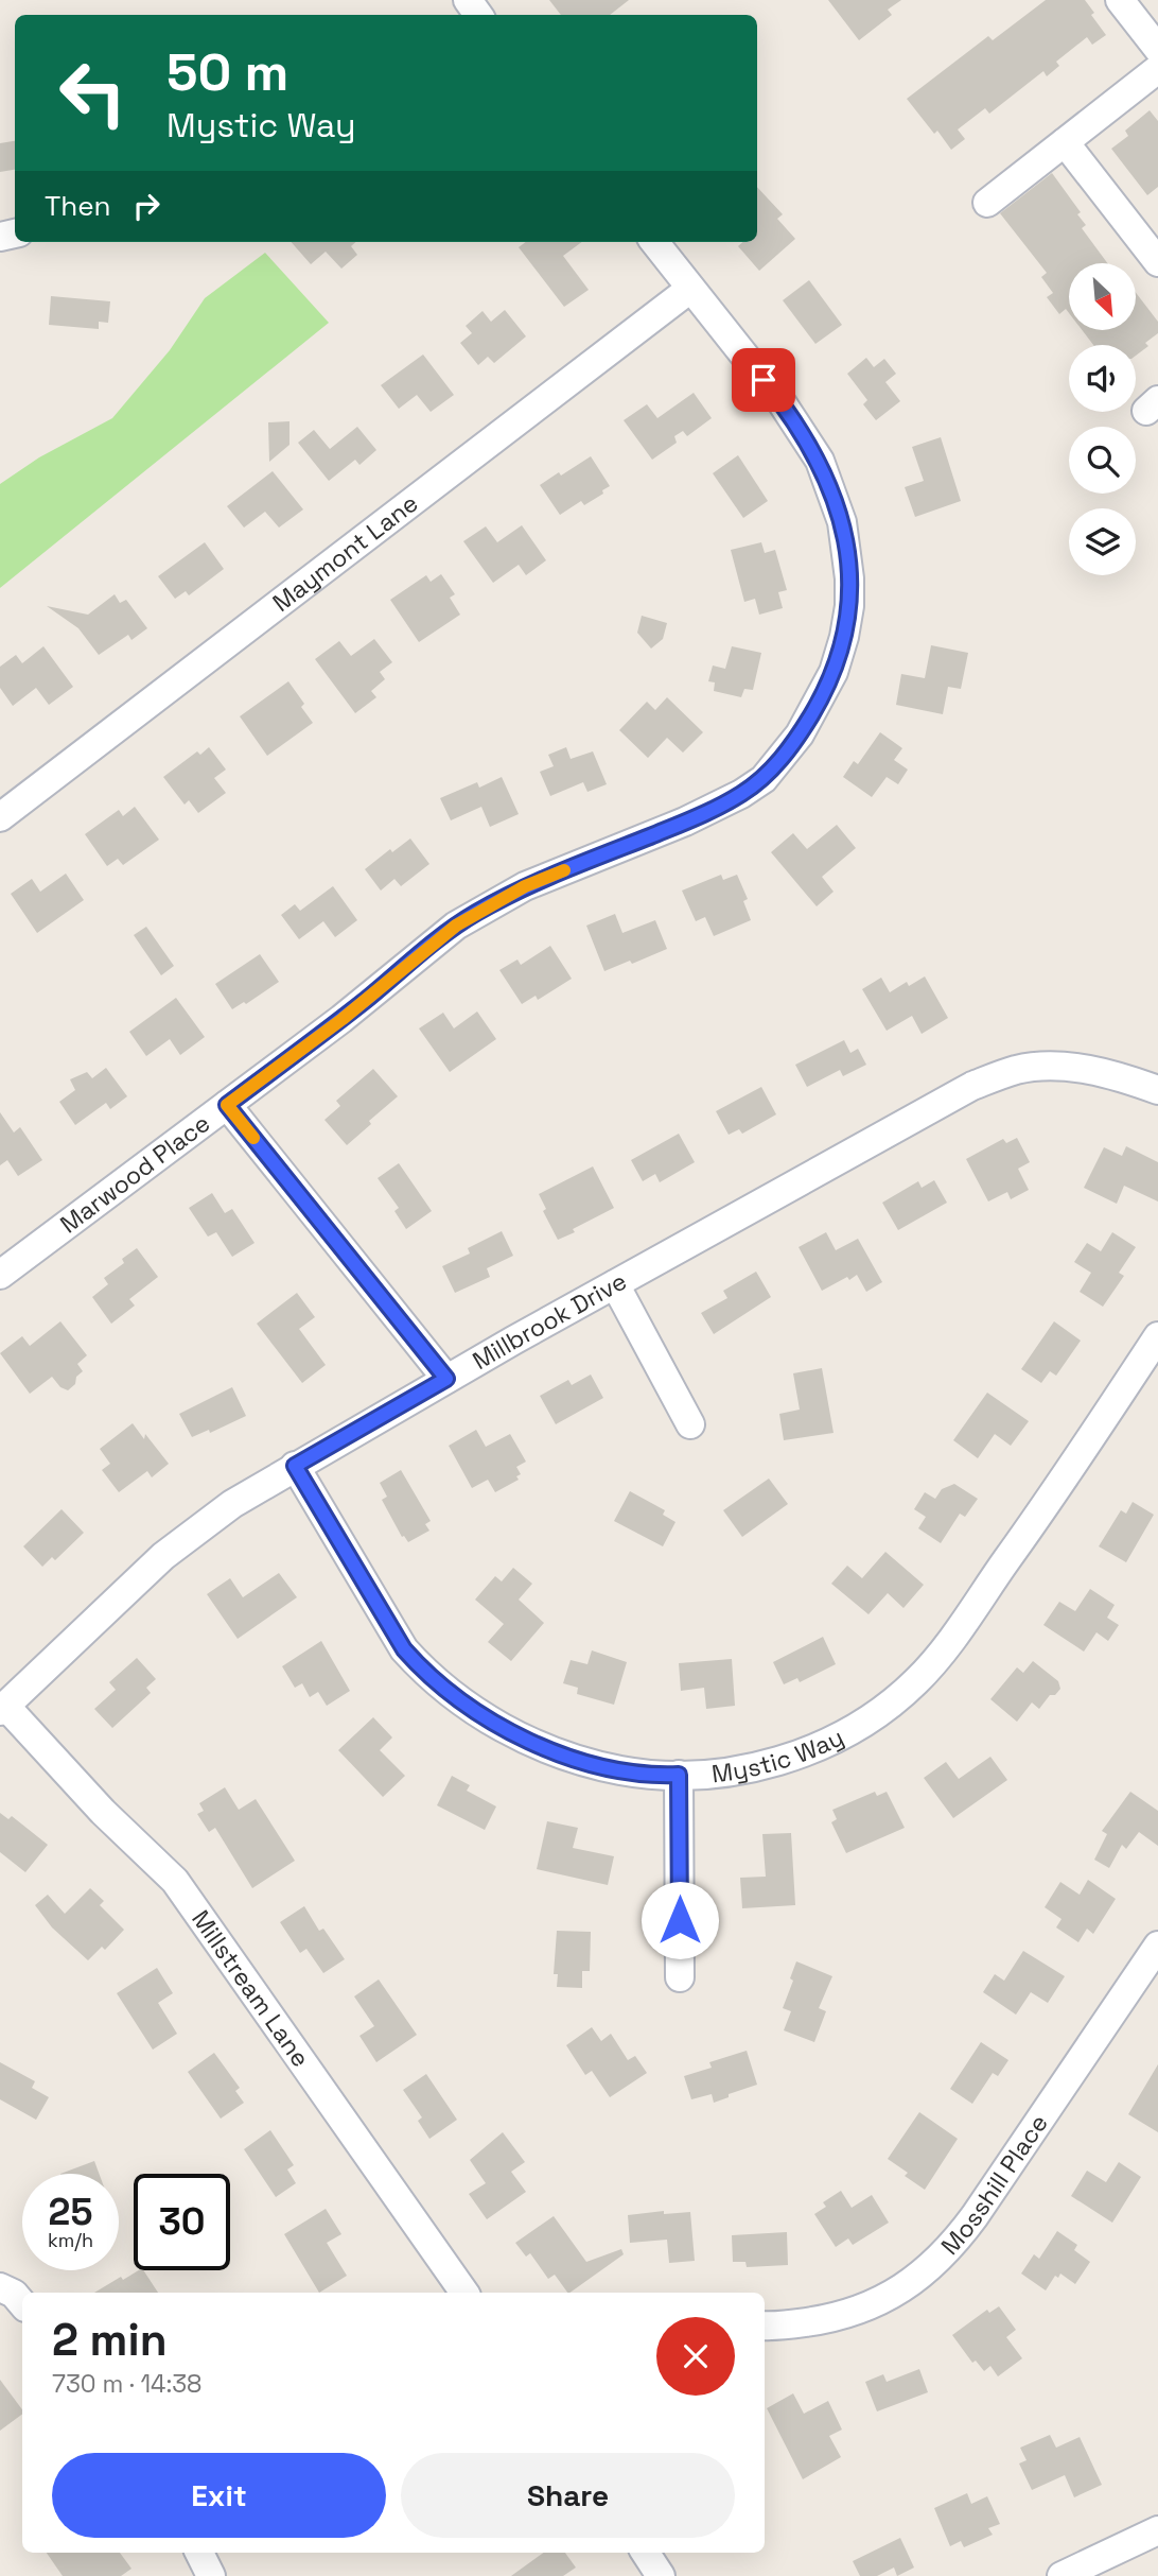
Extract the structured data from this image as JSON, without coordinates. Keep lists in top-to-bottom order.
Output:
{
  "streets": {
    "street": [
      "Maymont Lane",
      "Marwood Place",
      "Millbrook Drive",
      "Mystic Way",
      "Millstream Lane",
      "Mosshill Place"
    ]
  },
  "crossings": [
    ["Maymont Lane", "Marwood Place"],
    ["Millbrook Drive", "Mystic Way"],
    ["Millbrook Drive", "Millstream Lane"]
  ],
  "north": "bottom right",
  "page": {
    "turn": ["50 m", "Mystic Way"],
    "then": "Then",
    "speed": "25 km/h",
    "limit": "30",
    "heading": ["2 min", "730 m · 14:38"],
    "buttons": ["Exit", "Share"]
  }
}
